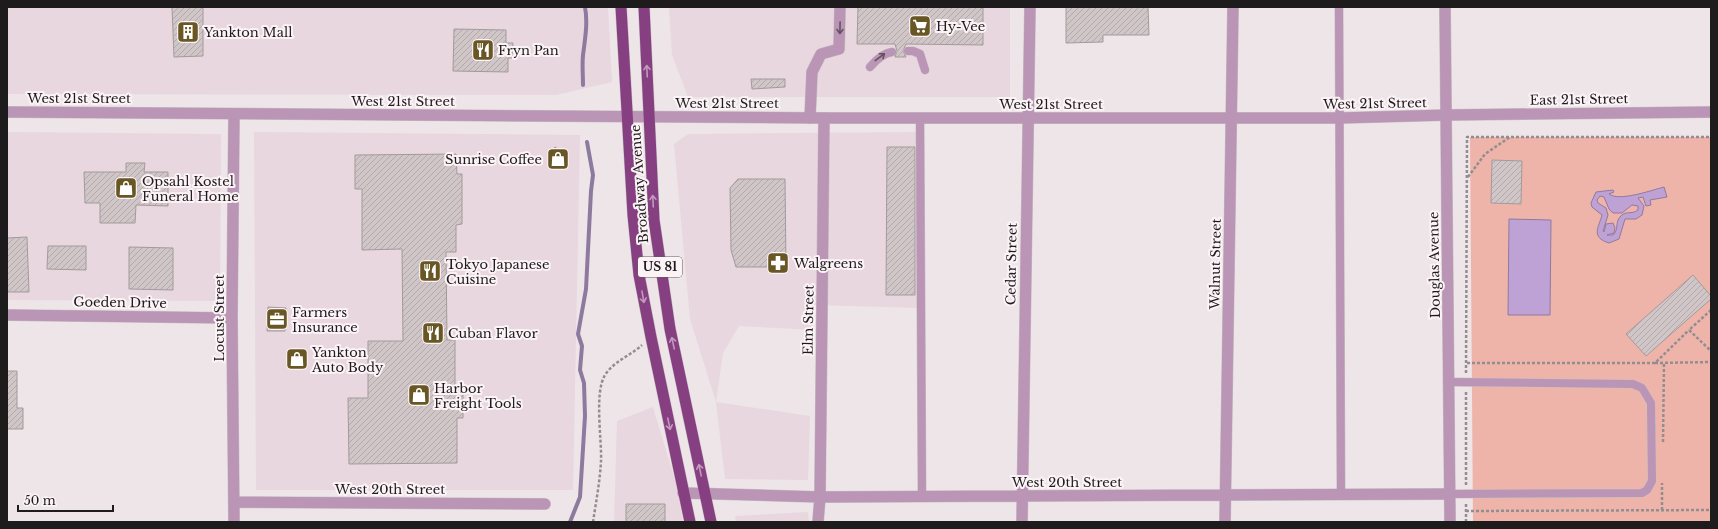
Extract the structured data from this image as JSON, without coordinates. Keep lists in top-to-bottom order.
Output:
{
  "streets": {
    "highway": ["Broadway Avenue", "US 81"],
    "street": [
      "West 21st Street",
      "East 21st Street",
      "Cedar Street",
      "Walnut Street",
      "Douglas Avenue",
      "Goeden Drive",
      "Locust Street",
      "Elm Street",
      "West 20th Street"
    ]
  },
  "crossings": [
    ["West 21st Street", "East 21st Street"],
    ["West 21st Street", "Broadway Avenue"],
    ["West 21st Street", "Cedar Street"],
    ["West 21st Street", "Walnut Street"],
    ["West 21st Street", "Douglas Avenue"],
    ["West 21st Street", "Locust Street"],
    ["West 21st Street", "Elm Street"],
    ["East 21st Street", "Douglas Avenue"],
    ["Broadway Avenue", "West 20th Street"],
    ["Cedar Street", "West 20th Street"],
    ["Walnut Street", "West 20th Street"],
    ["Douglas Avenue", "West 20th Street"],
    ["Goeden Drive", "Locust Street"],
    ["Locust Street", "West 20th Street"],
    ["Elm Street", "West 20th Street"]
  ],
  "places": {
    "supermarket": ["Hy-Vee"],
    "building": ["Yankton Mall"],
    "restaurant": ["Fryn Pan", "Tokyo Japanese Cuisine", "Cuban Flavor"],
    "shop": [
      "Sunrise Coffee",
      "Opsahl Kostel Funeral Home",
      "Yankton Auto Body",
      "Harbor Freight Tools"
    ],
    "pharmacy": ["Walgreens"],
    "office": ["Farmers Insurance"]
  },
  "scale_bar": "50 m"
}
